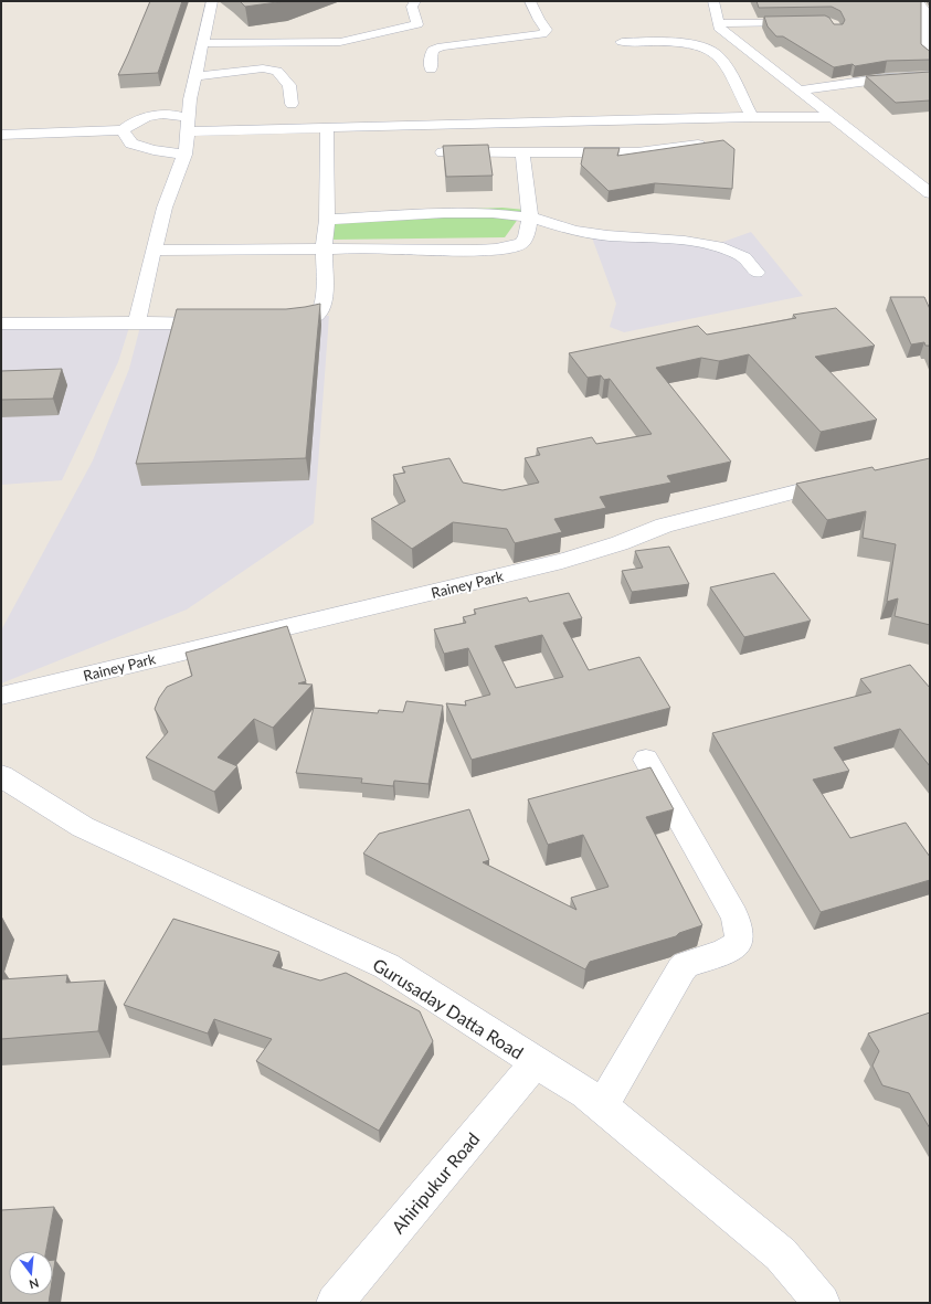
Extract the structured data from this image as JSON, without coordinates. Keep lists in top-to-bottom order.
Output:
{
  "streets": {
    "street": ["Rainey Park", "Gurusaday Datta Road", "Ahiripukur Road"]
  },
  "crossings": [
    ["Gurusaday Datta Road", "Ahiripukur Road"]
  ],
  "north": "bottom"
}
